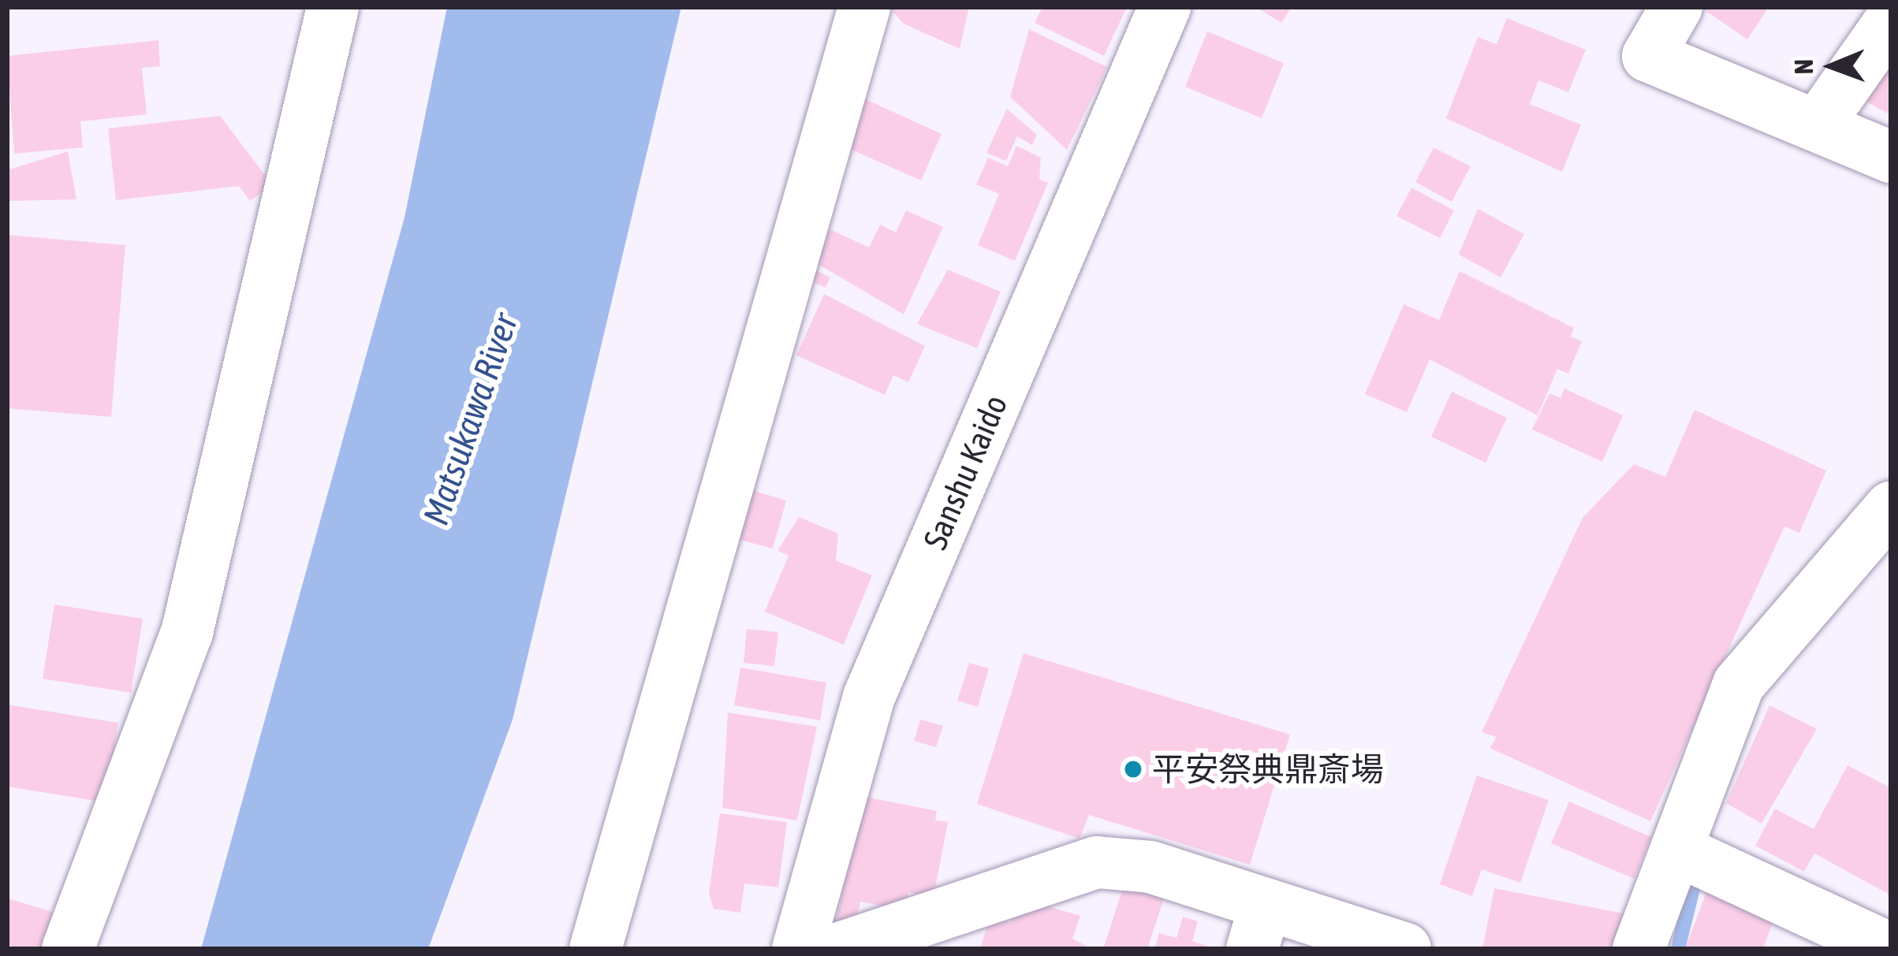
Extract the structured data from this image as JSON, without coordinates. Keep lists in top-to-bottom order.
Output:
{
  "streets": {
    "street": ["Sanshu Kaido"]
  },
  "water": ["Matsukawa River"],
  "places": ["平安祭典鼎斎場"],
  "north": "left"
}
